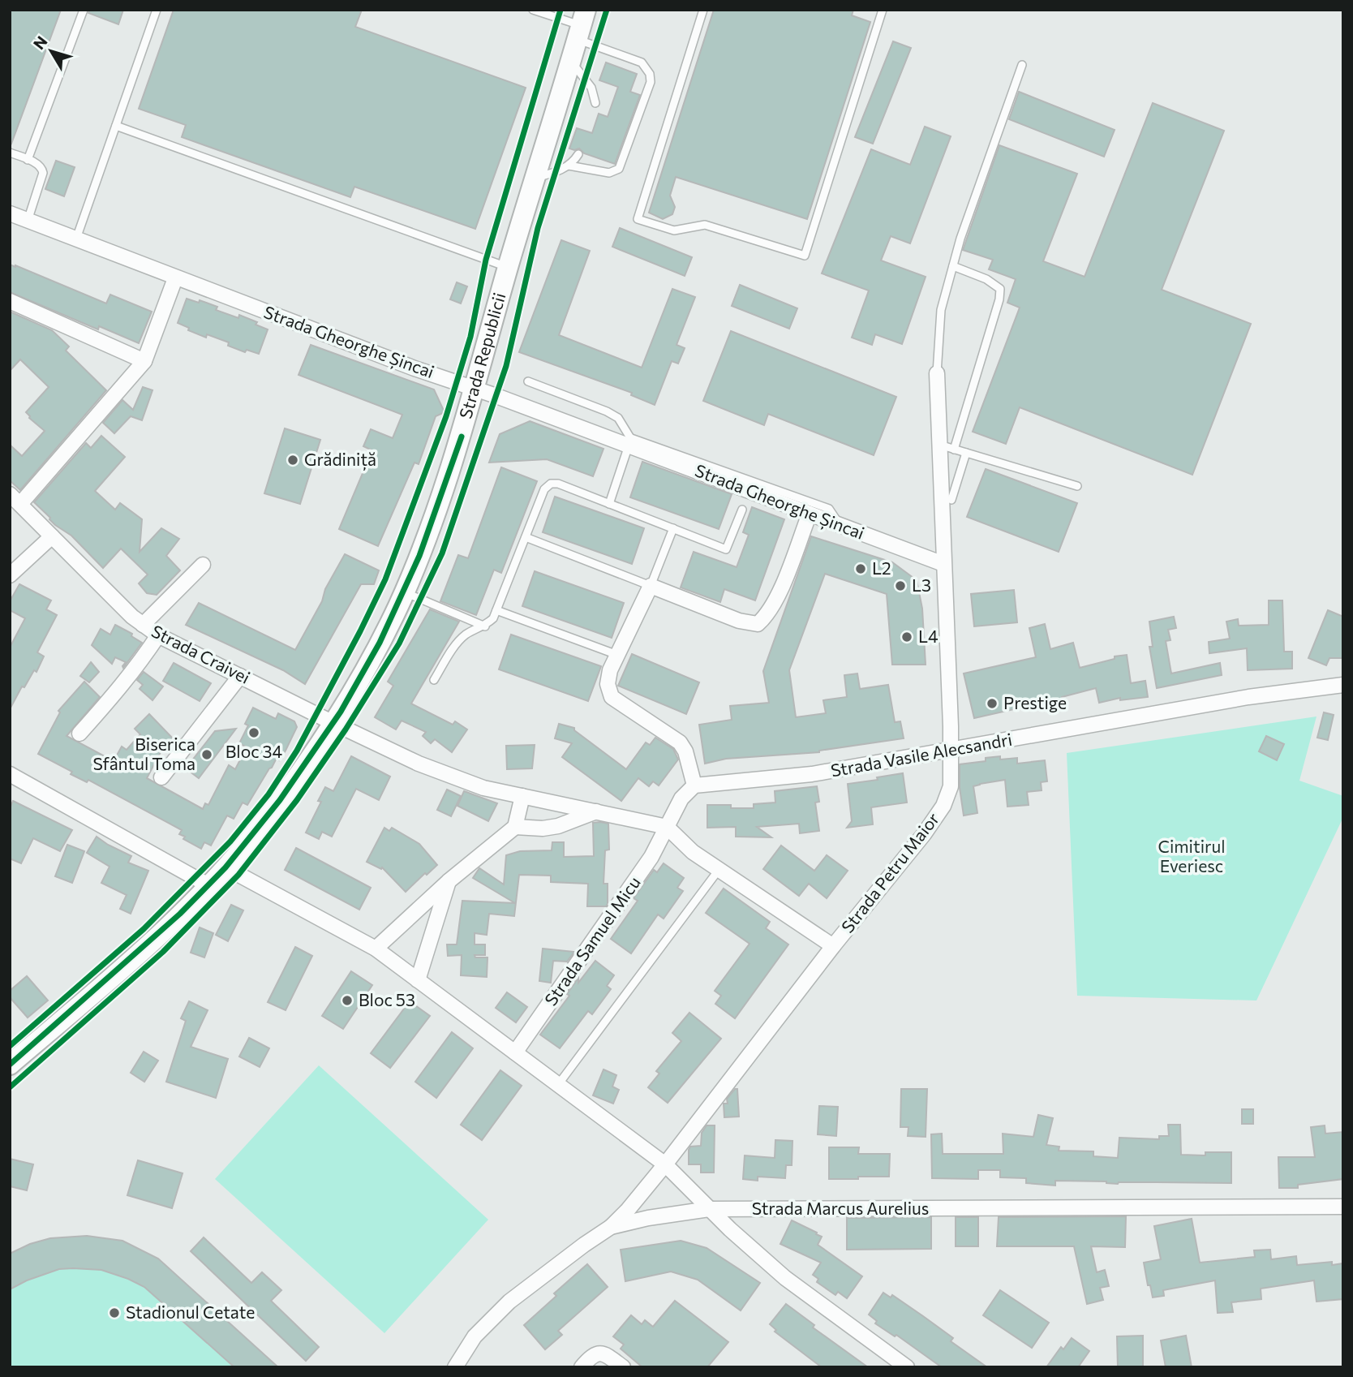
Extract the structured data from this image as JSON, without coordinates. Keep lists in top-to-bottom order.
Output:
{
  "streets": {
    "main road": ["Strada Republicii"],
    "street": [
      "Strada Gheorghe Șincai",
      "Strada Craivei",
      "Strada Vasile Alecsandri",
      "Strada Petru Maior",
      "Strada Samuel Micu",
      "Strada Marcus Aurelius"
    ]
  },
  "crossings": [
    ["Strada Gheorghe Șincai", "Strada Republicii"],
    ["Strada Gheorghe Șincai", "Strada Petru Maior"],
    ["Strada Republicii", "Strada Craivei"],
    ["Strada Vasile Alecsandri", "Strada Petru Maior"],
    ["Strada Petru Maior", "Strada Marcus Aurelius"]
  ],
  "parks": ["Cimitirul Everiesc"],
  "places": [
    "Grădiniță",
    "L2",
    "L3",
    "L4",
    "Prestige",
    "Bloc 34",
    "Biserica Sfântul Toma",
    "Bloc 53",
    "Stadionul Cetate"
  ],
  "north": "top left"
}
